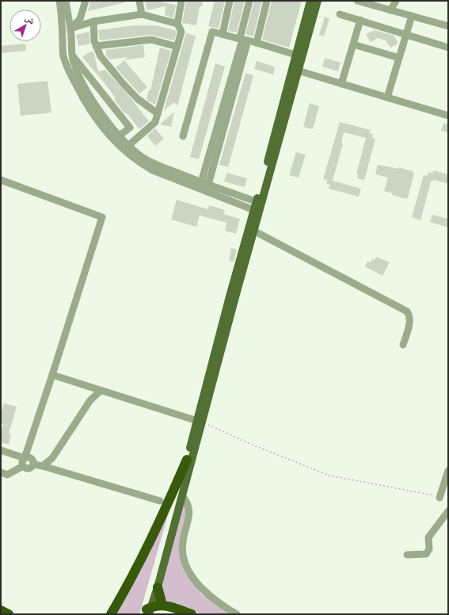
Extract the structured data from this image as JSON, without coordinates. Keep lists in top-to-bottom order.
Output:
{
  "north": "top right"
}
